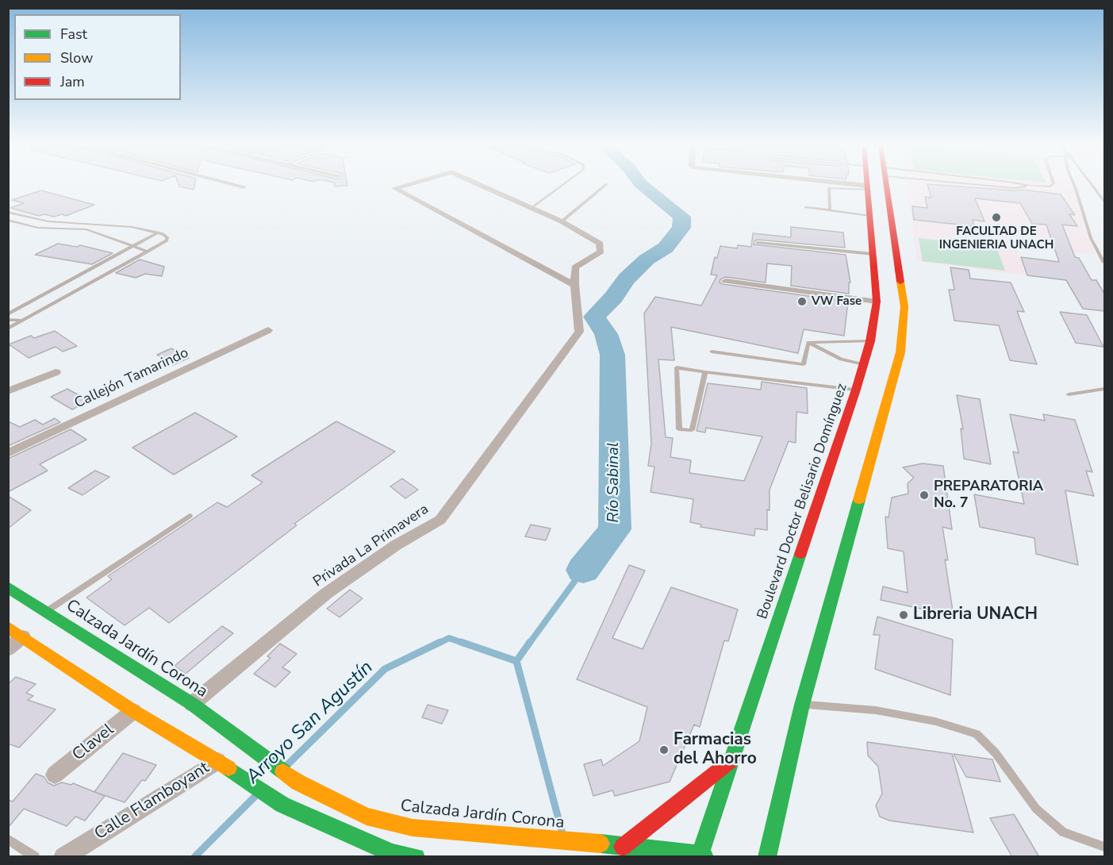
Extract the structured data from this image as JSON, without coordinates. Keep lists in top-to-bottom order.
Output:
{
  "streets": {
    "main road": ["Boulevard Doctor Belisario Domínguez", "Calzada Jardín Corona"],
    "street": [
      "Callejón Tamarindo",
      "Privada La Primavera",
      "Clavel",
      "Calle Flamboyant"
    ]
  },
  "crossings": [
    ["Boulevard Doctor Belisario Domínguez", "Calzada Jardín Corona"],
    ["Privada La Primavera", "Calzada Jardín Corona"]
  ],
  "water": ["Río Sabinal", "Arroyo San Agustín"],
  "places": [
    "FACULTAD DE INGENIERIA UNACH",
    "VW Fase",
    "PREPARATORIA No. 7",
    "Libreria UNACH",
    "Farmacias del Ahorro"
  ],
  "legend": ["Fast", "Slow", "Jam"]
}
